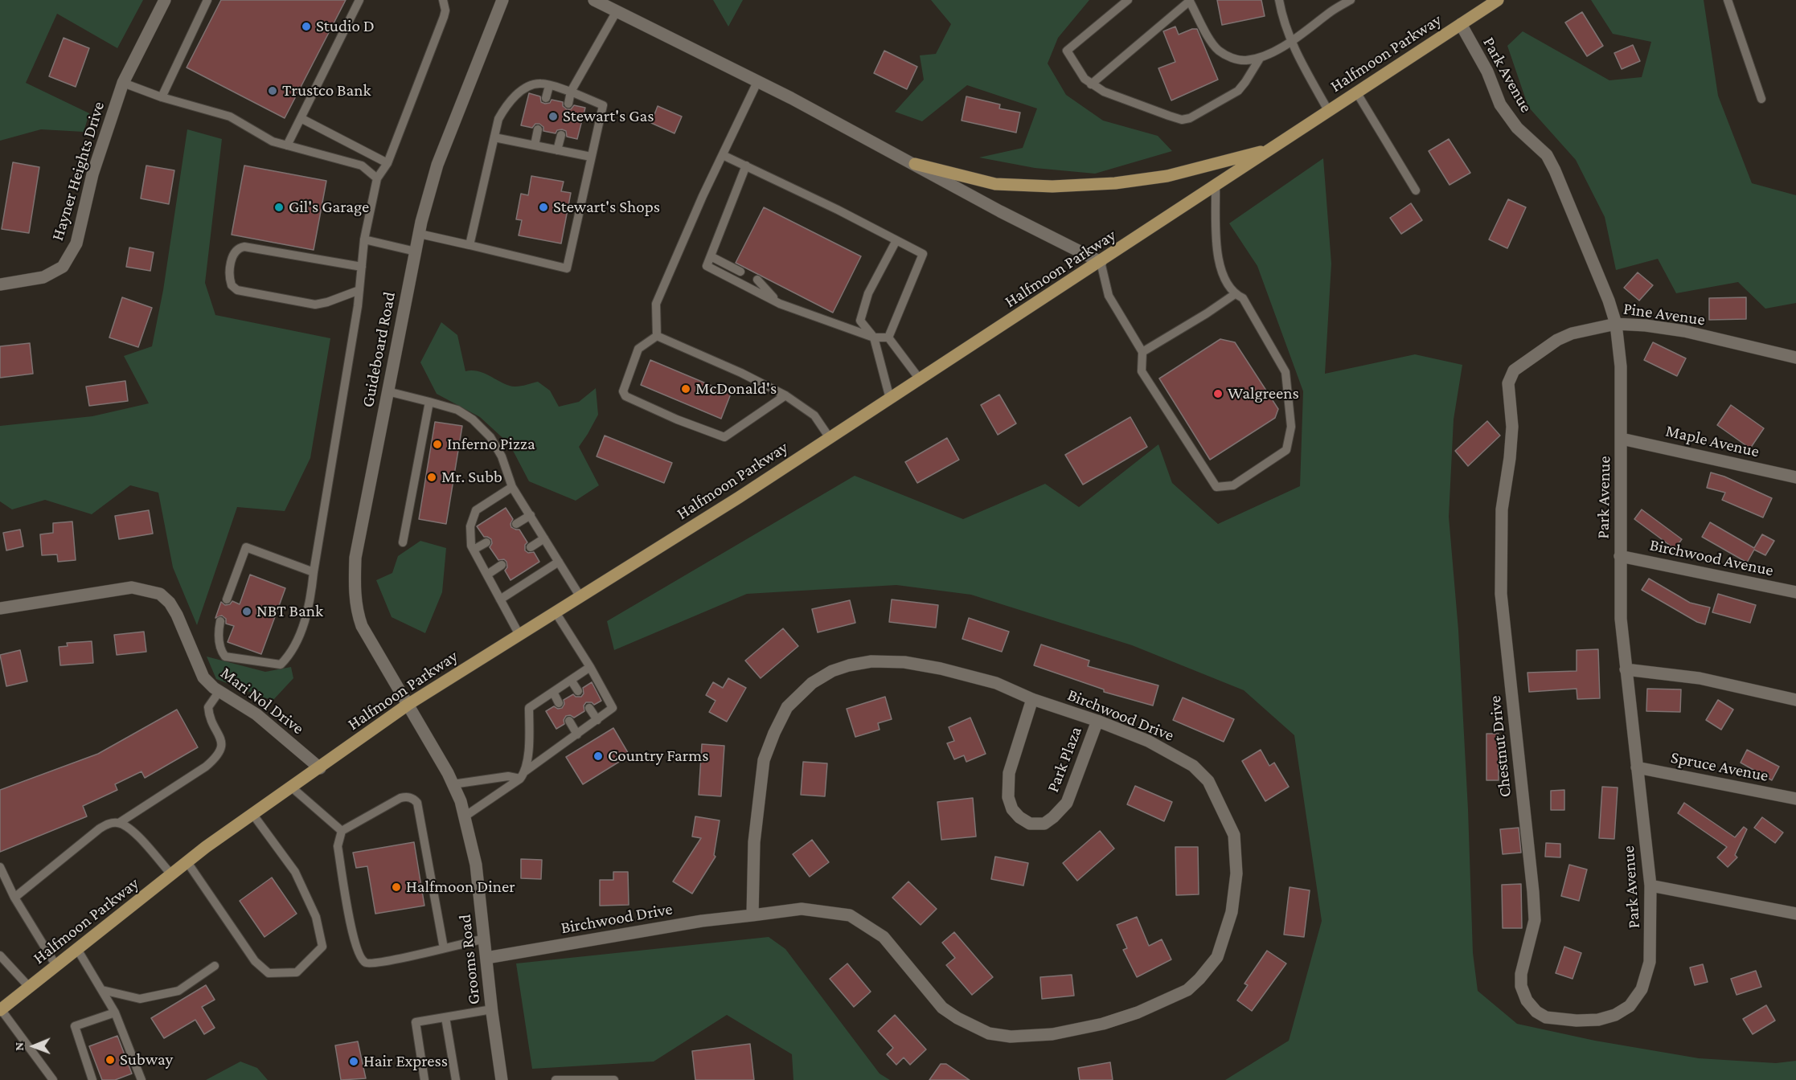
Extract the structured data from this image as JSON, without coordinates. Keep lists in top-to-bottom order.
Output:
{
  "streets": {
    "main road": ["Halfmoon Parkway"],
    "street": [
      "Park Avenue",
      "Hayner Heights Drive",
      "Pine Avenue",
      "Guideboard Road",
      "Maple Avenue",
      "Birchwood Avenue",
      "Mari Nol Drive",
      "Birchwood Drive",
      "Chestnut Drive",
      "Park Plaza",
      "Spruce Avenue",
      "Grooms Road"
    ]
  },
  "crossings": [
    ["Halfmoon Parkway", "Park Avenue"],
    ["Halfmoon Parkway", "Guideboard Road"],
    ["Halfmoon Parkway", "Mari Nol Drive"],
    ["Halfmoon Parkway", "Grooms Road"],
    ["Park Avenue", "Pine Avenue"],
    ["Park Avenue", "Maple Avenue"],
    ["Park Avenue", "Birchwood Avenue"],
    ["Park Avenue", "Chestnut Drive"],
    ["Park Avenue", "Spruce Avenue"],
    ["Pine Avenue", "Chestnut Drive"],
    ["Guideboard Road", "Grooms Road"],
    ["Birchwood Drive", "Park Plaza"],
    ["Birchwood Drive", "Grooms Road"]
  ],
  "places": [
    "Studio D",
    "Trustco Bank",
    "Stewart's Gas",
    "Gil's Garage",
    "Stewart's Shops",
    "McDonald's",
    "Walgreens",
    "Inferno Pizza",
    "Mr. Subb",
    "NBT Bank",
    "Country Farms",
    "Halfmoon Diner",
    "Subway",
    "Hair Express"
  ],
  "north": "left"
}
